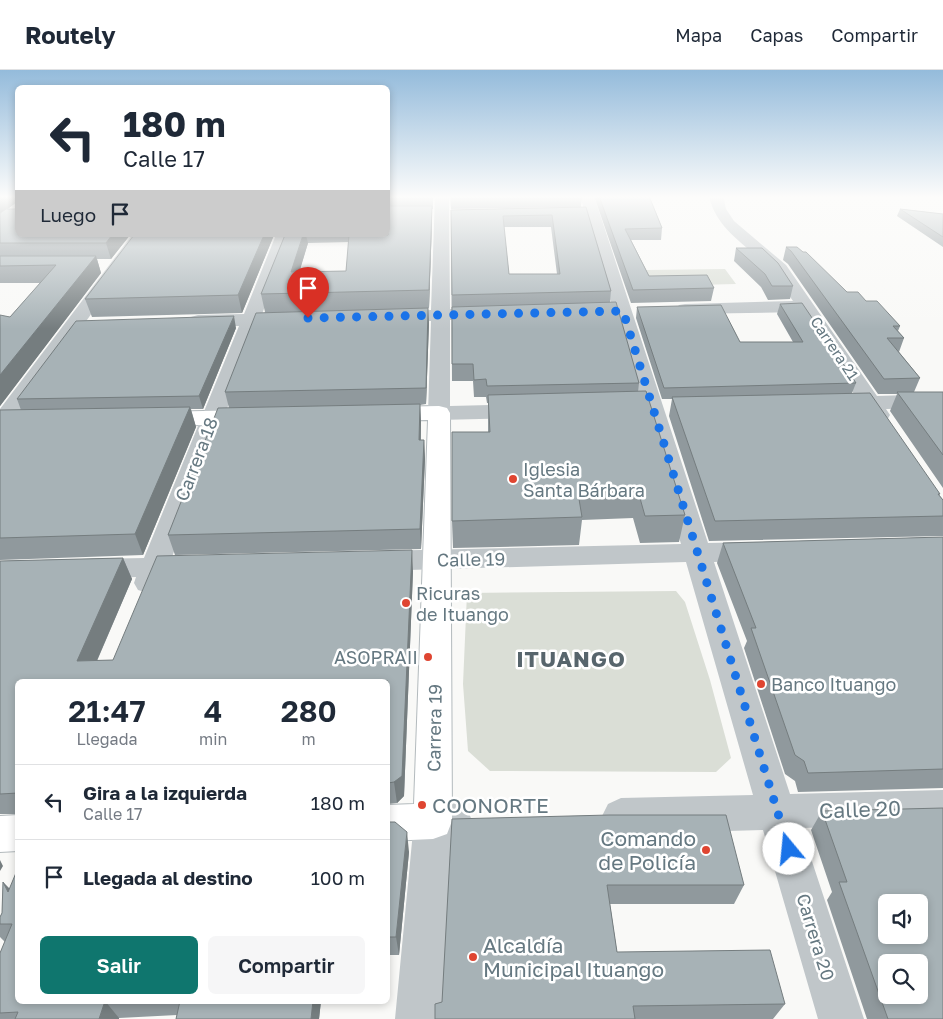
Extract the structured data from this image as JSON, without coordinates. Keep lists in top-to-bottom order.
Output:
{
  "streets": {
    "main road": ["Carrera 19"],
    "street": [
      "Carrera 21",
      "Carrera 18",
      "Calle 19",
      "Calle 20",
      "Carrera 20"
    ]
  },
  "crossings": [
    ["Calle 19", "Carrera 19"],
    ["Calle 19", "Carrera 20"],
    ["Calle 20", "Carrera 20"]
  ],
  "districts": ["ITUANGO"],
  "places": [
    "Iglesia Santa Bárbara",
    "Ricuras de Ituango",
    "ASOPRAII",
    "Banco Ituango",
    "COONORTE",
    "Comando de Policía",
    "Alcaldía Municipal Ituango"
  ],
  "page": {
    "header": "Routely",
    "nav": ["Mapa", "Capas", "Compartir"],
    "turn": ["180 m", "Calle 17"],
    "then": "Luego",
    "eta": [
      "21:47",
      "Llegada",
      "4",
      "min",
      "280",
      "m"
    ],
    "list": [
      {
        "name": "Gira a la izquierda",
        "note": "Calle 17",
        "value": "180 m"
      },
      {
        "name": "Llegada al destino",
        "value": "100 m"
      }
    ],
    "buttons": ["Salir", "Compartir"]
  }
}
